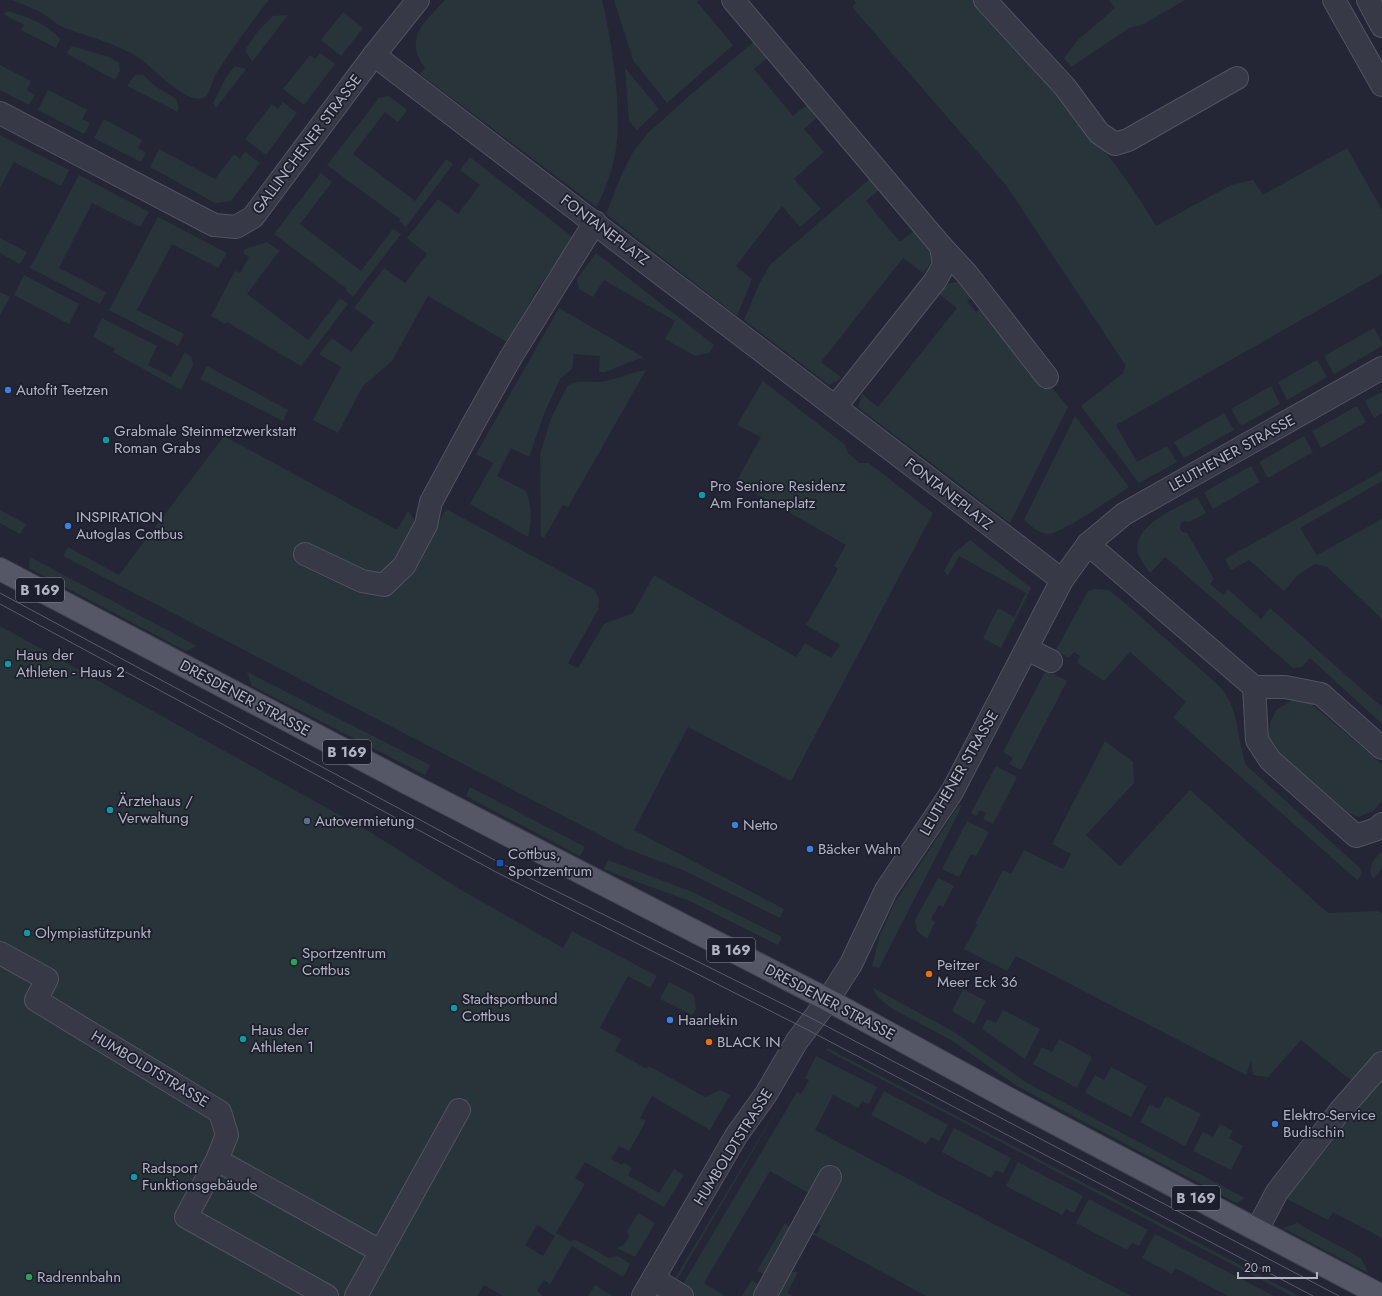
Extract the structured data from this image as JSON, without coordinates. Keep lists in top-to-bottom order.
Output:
{
  "streets": {
    "main road": ["B 169", "DRESDENER STRASSE"],
    "street": [
      "GALLINCHENER STRASSE",
      "FONTANEPLATZ",
      "LEUTHENER STRASSE",
      "HUMBOLDTSTRASSE"
    ]
  },
  "crossings": [
    ["GALLINCHENER STRASSE", "FONTANEPLATZ"],
    ["FONTANEPLATZ", "LEUTHENER STRASSE"],
    ["LEUTHENER STRASSE", "DRESDENER STRASSE"],
    ["LEUTHENER STRASSE", "HUMBOLDTSTRASSE"],
    ["DRESDENER STRASSE", "HUMBOLDTSTRASSE"]
  ],
  "places": {
    "other": [
      "Autofit Teetzen",
      "Grabmale Steinmetzwerkstatt Roman Grabs",
      "Pro Seniore Residenz Am Fontaneplatz",
      "INSPIRATION Autoglas Cottbus",
      "Haus der Athleten - Haus 2",
      "Ärztehaus / Verwaltung",
      "Autovermietung",
      "Netto",
      "Bäcker Wahn",
      "Olympiastützpunkt",
      "Sportzentrum Cottbus",
      "Peitzer Meer Eck 36",
      "Stadtsportbund Cottbus",
      "Haarlekin",
      "Haus der Athleten 1",
      "BLACK IN",
      "Elektro-Service Budischin",
      "Radsport Funktionsgebäude",
      "Radrennbahn"
    ],
    "transit": ["Cottbus, Sportzentrum"]
  },
  "scale_bar": "20 m"
}
